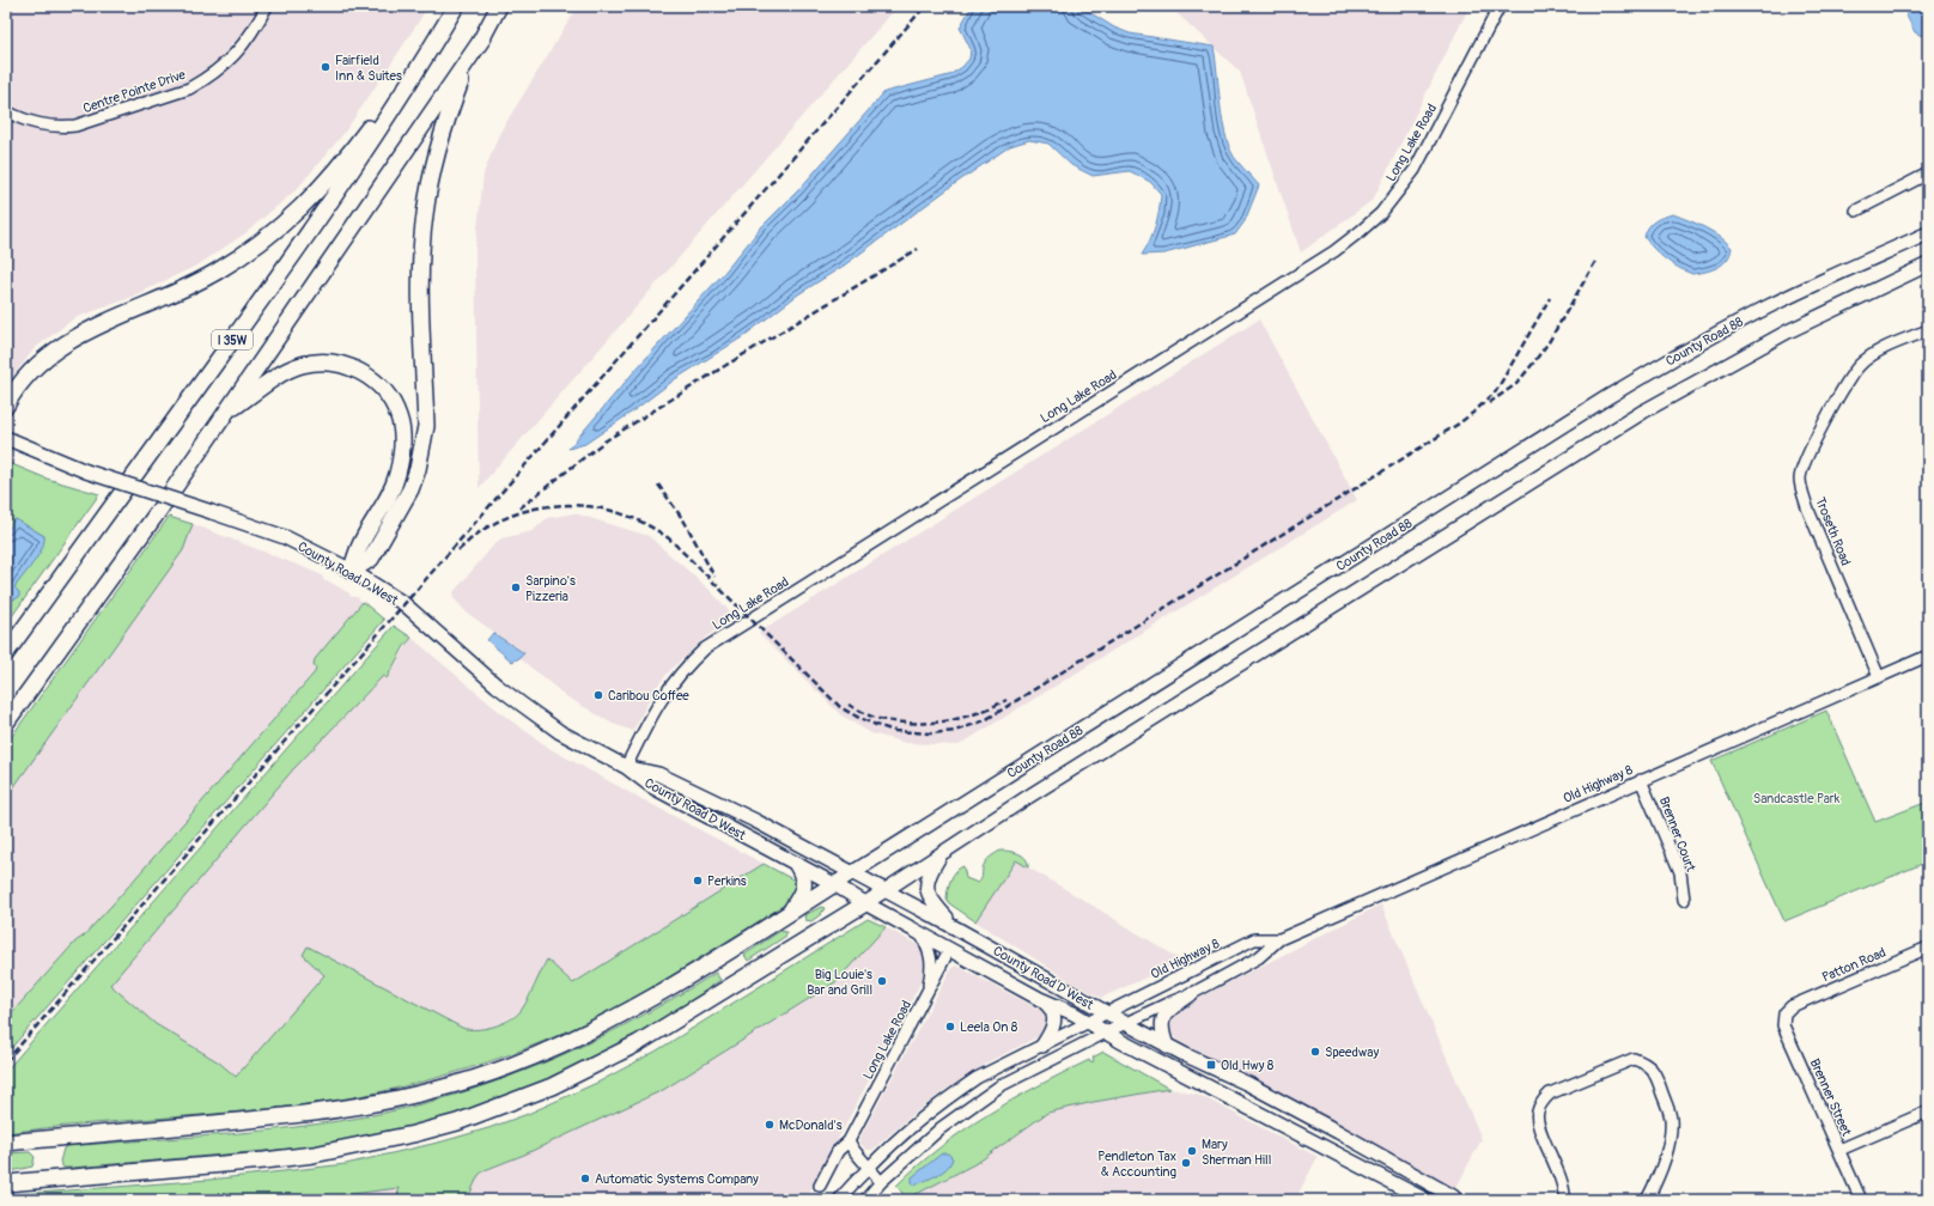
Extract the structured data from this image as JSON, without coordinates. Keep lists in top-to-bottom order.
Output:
{
  "streets": {
    "highway": ["I 35W"],
    "main road": ["County Road 88", "County Road D West"],
    "street": [
      "Centre Pointe Drive",
      "Long Lake Road",
      "Troseth Road",
      "Old Highway 8",
      "Brenner Court",
      "Patton Road",
      "Brenner Street"
    ]
  },
  "crossings": [
    ["Long Lake Road", "County Road D West"],
    ["County Road 88", "County Road D West"],
    ["Troseth Road", "Old Highway 8"],
    ["County Road D West", "Old Highway 8"],
    ["Old Highway 8", "Brenner Court"],
    ["Patton Road", "Brenner Street"]
  ],
  "parks": ["Sandcastle Park"],
  "places": {
    "other": [
      "Fairfield Inn & Suites",
      "Sarpino's Pizzeria",
      "Caribou Coffee",
      "Perkins",
      "Big Louie's Bar and Grill",
      "Leela On 8",
      "Speedway",
      "McDonald's",
      "Mary Sherman Hill",
      "Pendleton Tax & Accounting",
      "Automatic Systems Company"
    ],
    "transit": ["Old Hwy 8"]
  }
}
